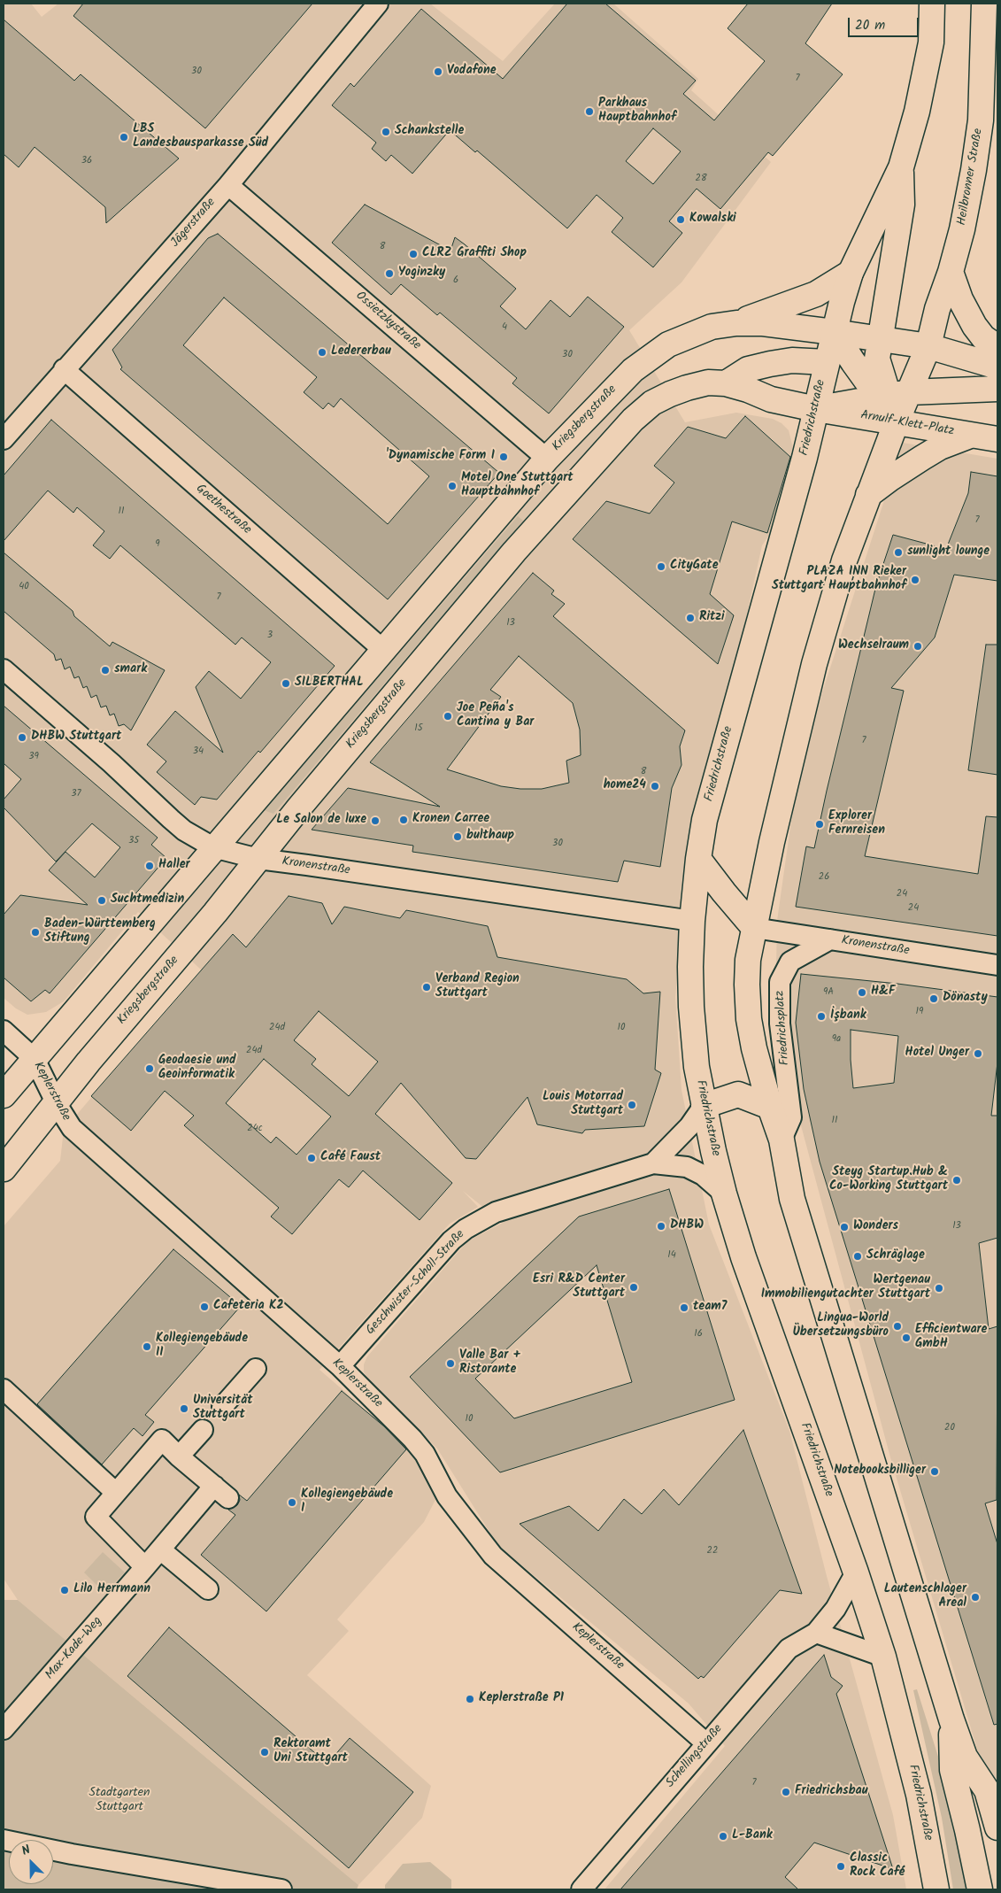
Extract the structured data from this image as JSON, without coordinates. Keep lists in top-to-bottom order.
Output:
{
  "streets": {
    "main road": [
      "Heilbronner Straße",
      "Friedrichstraße",
      "Kriegsbergstraße",
      "Arnulf-Klett-Platz"
    ],
    "street": [
      "Jägerstraße",
      "Ossietzkystraße",
      "Goethestraße",
      "Kronenstraße",
      "Friedrichsplatz",
      "Keplerstraße",
      "Geschwister-Scholl-Straße",
      "Max-Kade-Weg",
      "Schellingstraße"
    ]
  },
  "crossings": [
    ["Jägerstraße", "Ossietzkystraße"],
    ["Jägerstraße", "Goethestraße"],
    ["Ossietzkystraße", "Kriegsbergstraße"],
    ["Friedrichstraße", "Kriegsbergstraße"],
    ["Friedrichstraße", "Arnulf-Klett-Platz"],
    ["Friedrichstraße", "Kronenstraße"],
    ["Friedrichstraße", "Geschwister-Scholl-Straße"],
    ["Friedrichstraße", "Schellingstraße"],
    ["Kriegsbergstraße", "Arnulf-Klett-Platz"],
    ["Kriegsbergstraße", "Goethestraße"],
    ["Kriegsbergstraße", "Kronenstraße"],
    ["Kriegsbergstraße", "Keplerstraße"],
    ["Kronenstraße", "Friedrichsplatz"],
    ["Keplerstraße", "Geschwister-Scholl-Straße"],
    ["Keplerstraße", "Schellingstraße"]
  ],
  "parks": ["Stadtgarten Stuttgart"],
  "places": [
    "Vodafone",
    "Parkhaus Hauptbahnhof",
    "Schankstelle",
    "LBS Landesbausparkasse Süd",
    "Kowalski",
    "CLRZ Graffiti Shop",
    "Yoginzky",
    "Ledererbau",
    "'Dynamische Form I",
    "Motel One Stuttgart Hauptbahnhof",
    "sunlight lounge",
    "CityGate",
    "PLAZA INN Rieker Stuttgart Hauptbahnhof",
    "Ritzi",
    "Wechselraum",
    "smark",
    "SILBERTHAL",
    "Joe Peña's Cantina y Bar",
    "DHBW Stuttgart",
    "home24",
    "Kronen Carree",
    "Le Salon de luxe",
    "Explorer Fernreisen",
    "bulthaup",
    "Haller",
    "Suchtmedizin",
    "Baden-Württemberg Stiftung",
    "Verband Region Stuttgart",
    "H&F",
    "Dönasty",
    "İşbank",
    "Hotel Unger",
    "Geodaesie und Geoinformatik",
    "Louis Motorrad Stuttgart",
    "Café Faust",
    "Steyg Startup.Hub & Co-Working Stuttgart",
    "DHBW",
    "Wonders",
    "Schräglage",
    "Esri R&D Center Stuttgart",
    "Wertgenau Immobiliengutachter Stuttgart",
    "Cafeteria K2",
    "team7",
    "Lingua-World Übersetzungsbüro",
    "Efficientware GmbH",
    "Kollegiengebäude II",
    "Valle Bar + Ristorante",
    "Universität Stuttgart",
    "Notebooksbilliger",
    "Kollegiengebäude I",
    "Lilo Herrmann",
    "Lautenschlager Areal",
    "Keplerstraße P1",
    "Rektoramt Uni Stuttgart",
    "Friedrichsbau",
    "L-Bank",
    "Classic Rock Café"
  ],
  "house_numbers": [
    "30",
    "7",
    "36",
    "28",
    "8",
    "6",
    "4",
    "30",
    "11",
    "7",
    "9",
    "40",
    "7",
    "13",
    "3",
    "15",
    "7",
    "34",
    "39",
    "8",
    "37",
    "35",
    "30",
    "26",
    "24",
    "24",
    "9A",
    "19",
    "24d",
    "10",
    "9a",
    "24d",
    "11",
    "24c",
    "13",
    "14",
    "16",
    "10",
    "20",
    "22",
    "7"
  ],
  "scale_bar": "20 m",
  "north": "top left"
}
